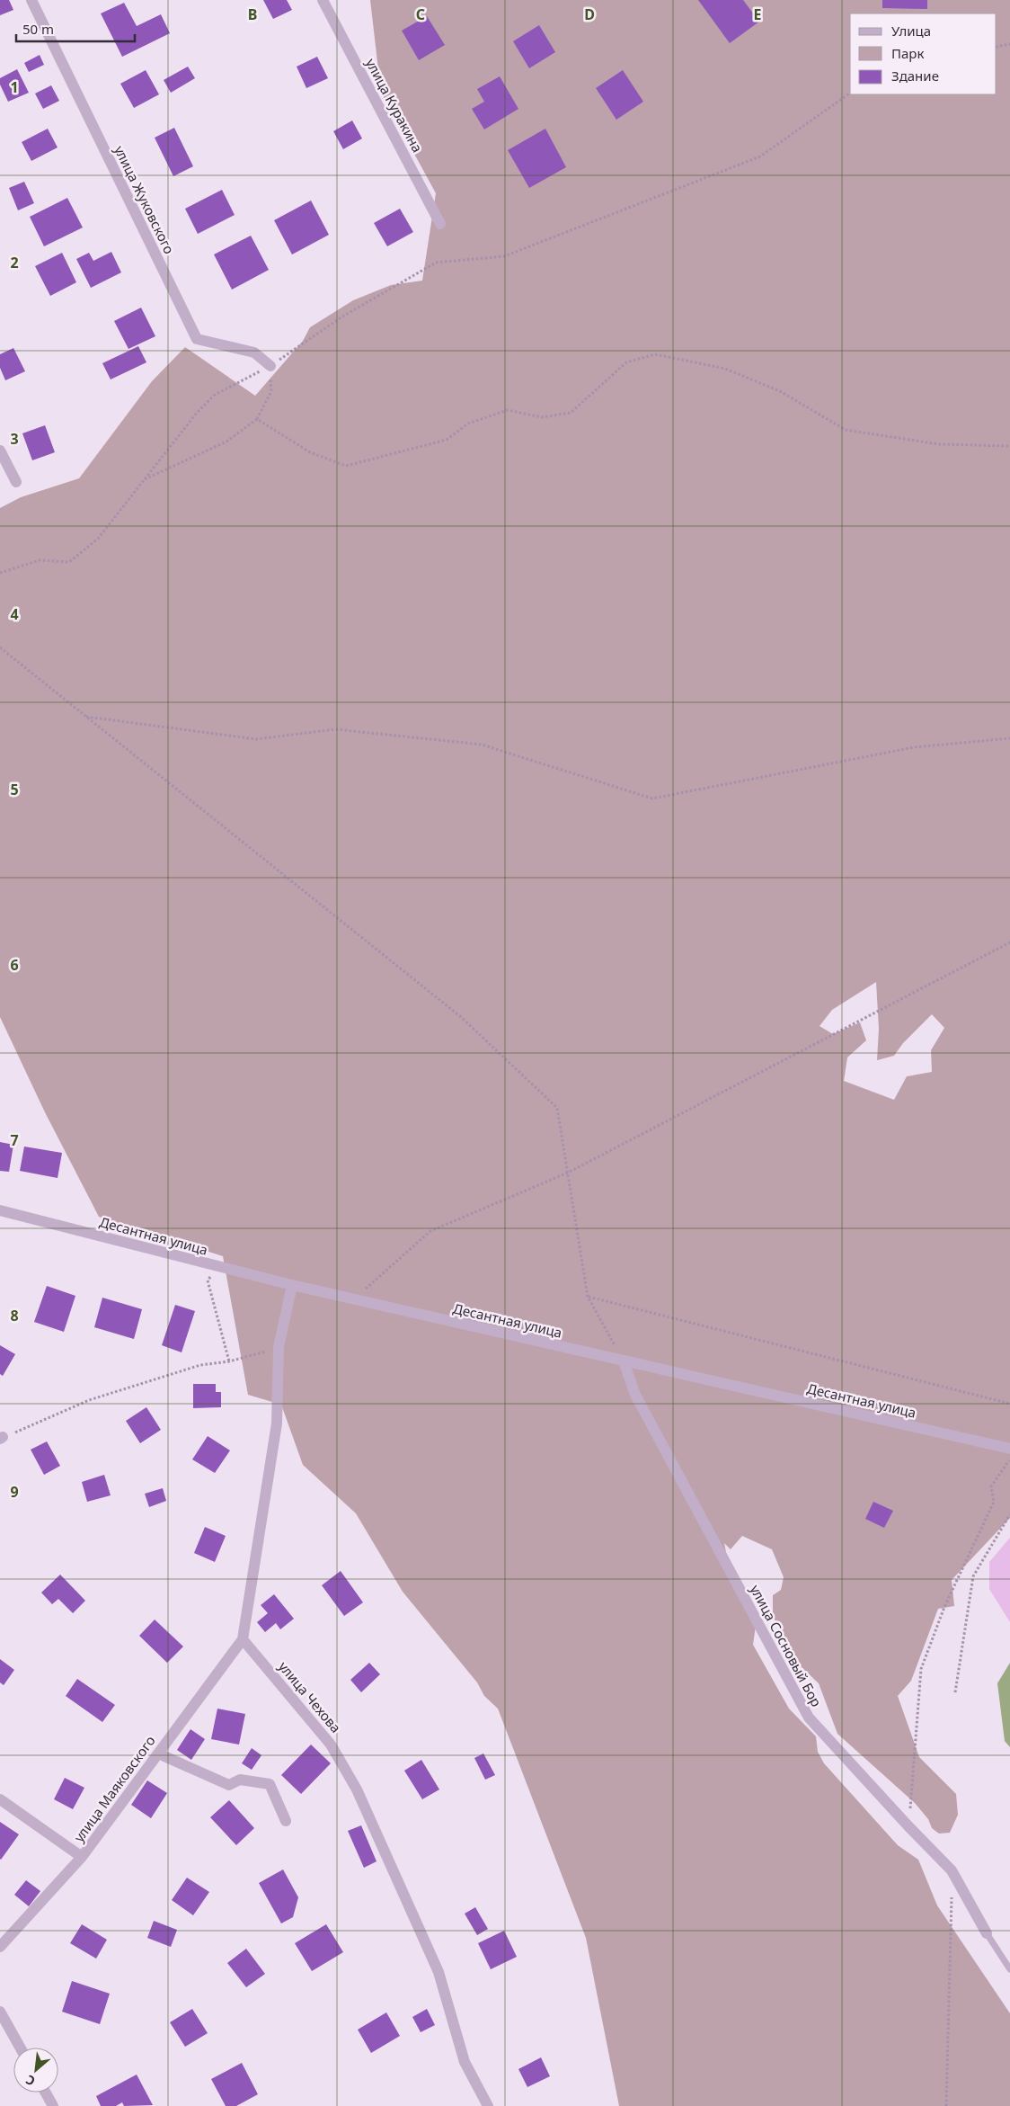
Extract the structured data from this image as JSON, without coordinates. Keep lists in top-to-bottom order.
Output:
{
  "streets": {
    "street": [
      "улица Куракина",
      "улица Жуковского",
      "Десантная улица",
      "улица Сосновый Бор",
      "улица Чехова",
      "улица Маяковского"
    ]
  },
  "crossings": [
    ["Десантная улица", "улица Сосновый Бор"],
    ["улица Чехова", "улица Маяковского"]
  ],
  "legend": ["Улица", "Парк", "Здание"],
  "scale_bar": "50 m",
  "north": "bottom left",
  "grid": {
    "columns": [
      "B",
      "C",
      "D",
      "E"
    ],
    "rows": [
      "1",
      "2",
      "3",
      "4",
      "5",
      "6",
      "7",
      "8",
      "9"
    ]
  }
}
